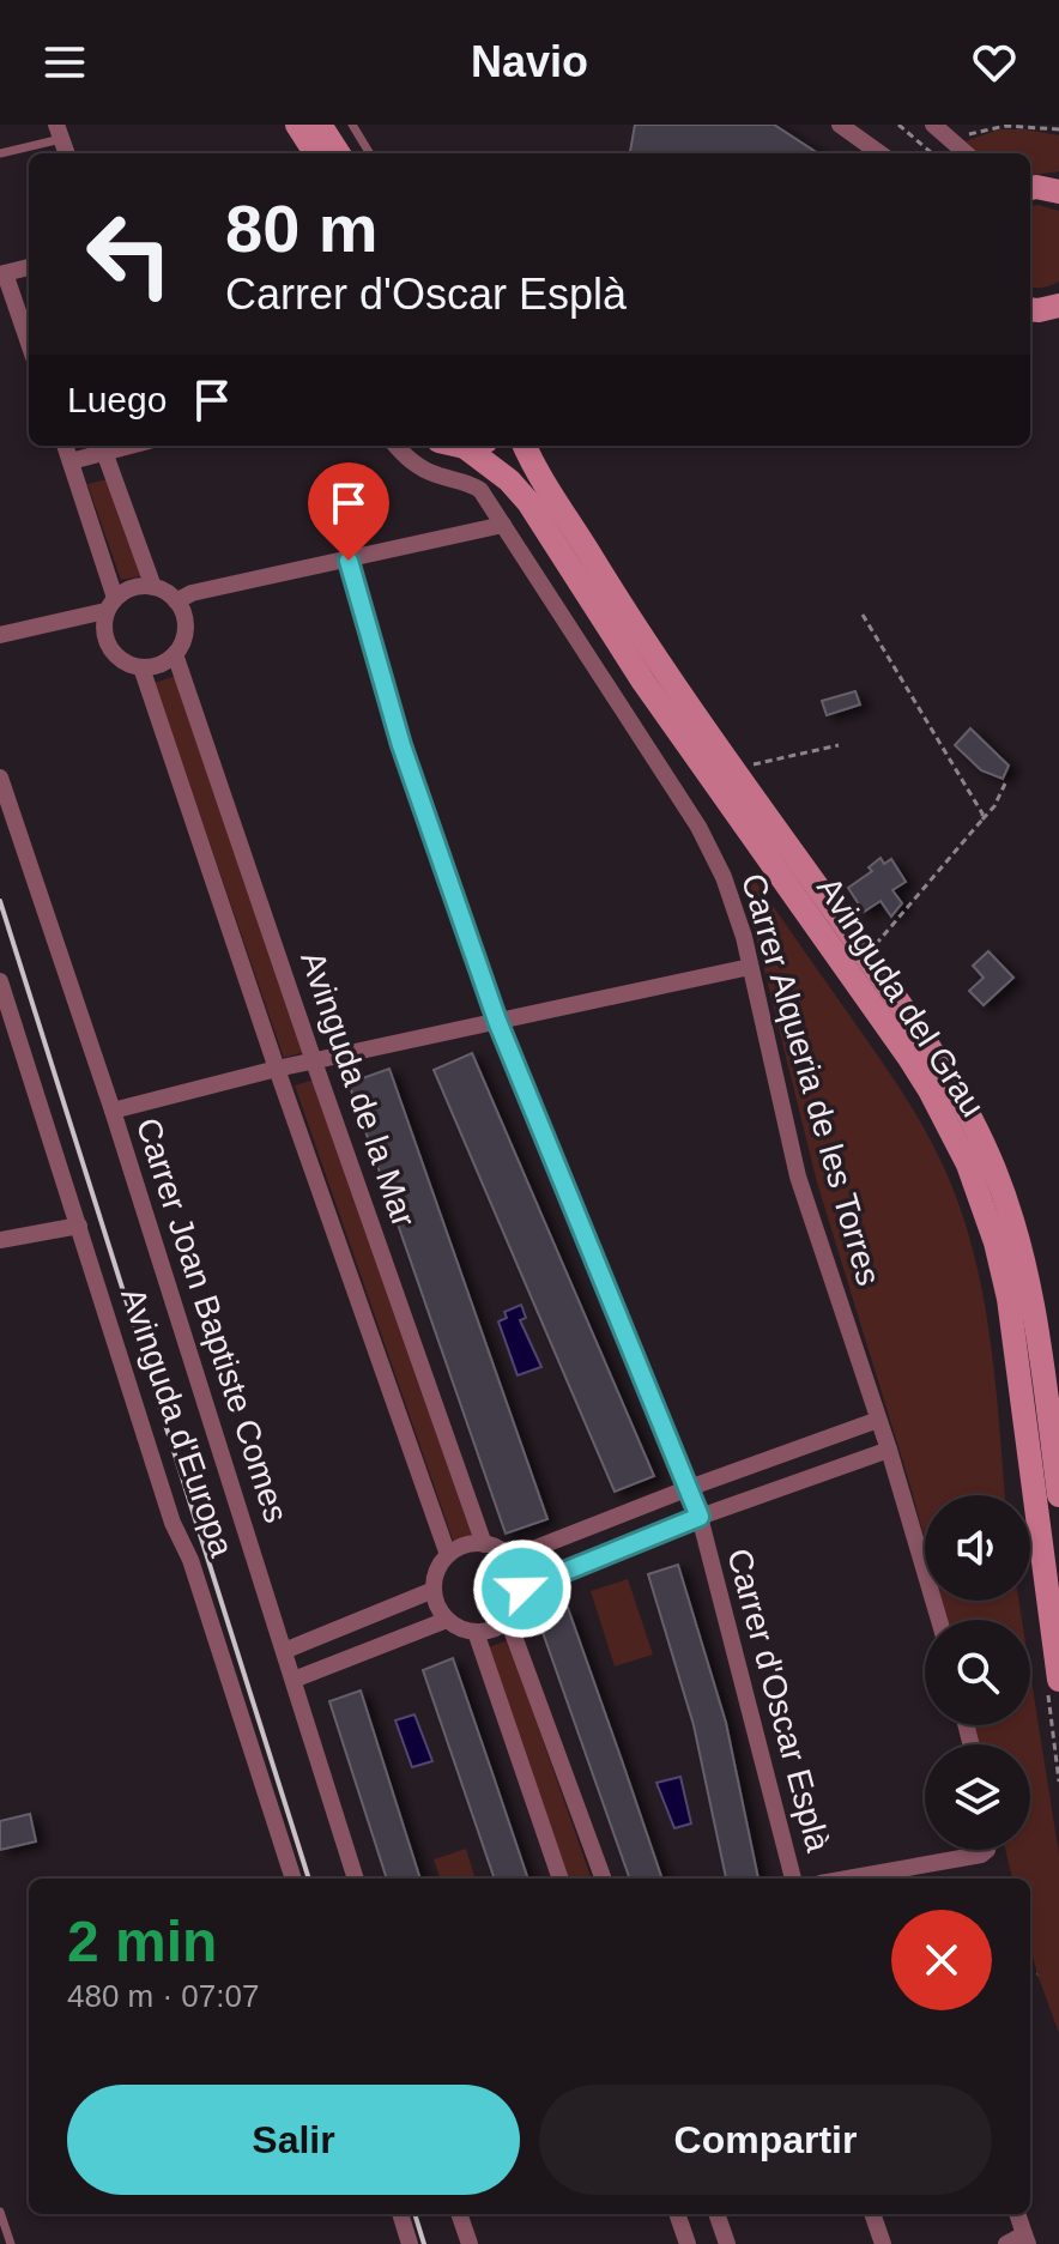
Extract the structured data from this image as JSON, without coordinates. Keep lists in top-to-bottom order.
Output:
{
  "streets": {
    "main road": ["Avinguda del Grau"],
    "street": [
      "Carrer Alqueria de les Torres",
      "Avinguda de la Mar",
      "Carrer Joan Baptiste Comes",
      "Avinguda d'Europa",
      "Carrer d'Oscar Esplà"
    ]
  },
  "page": {
    "header": "Navio",
    "turn": ["80 m", "Carrer d'Oscar Esplà"],
    "then": "Luego",
    "heading": ["2 min", "480 m · 07:07"],
    "buttons": ["Salir", "Compartir"]
  }
}
